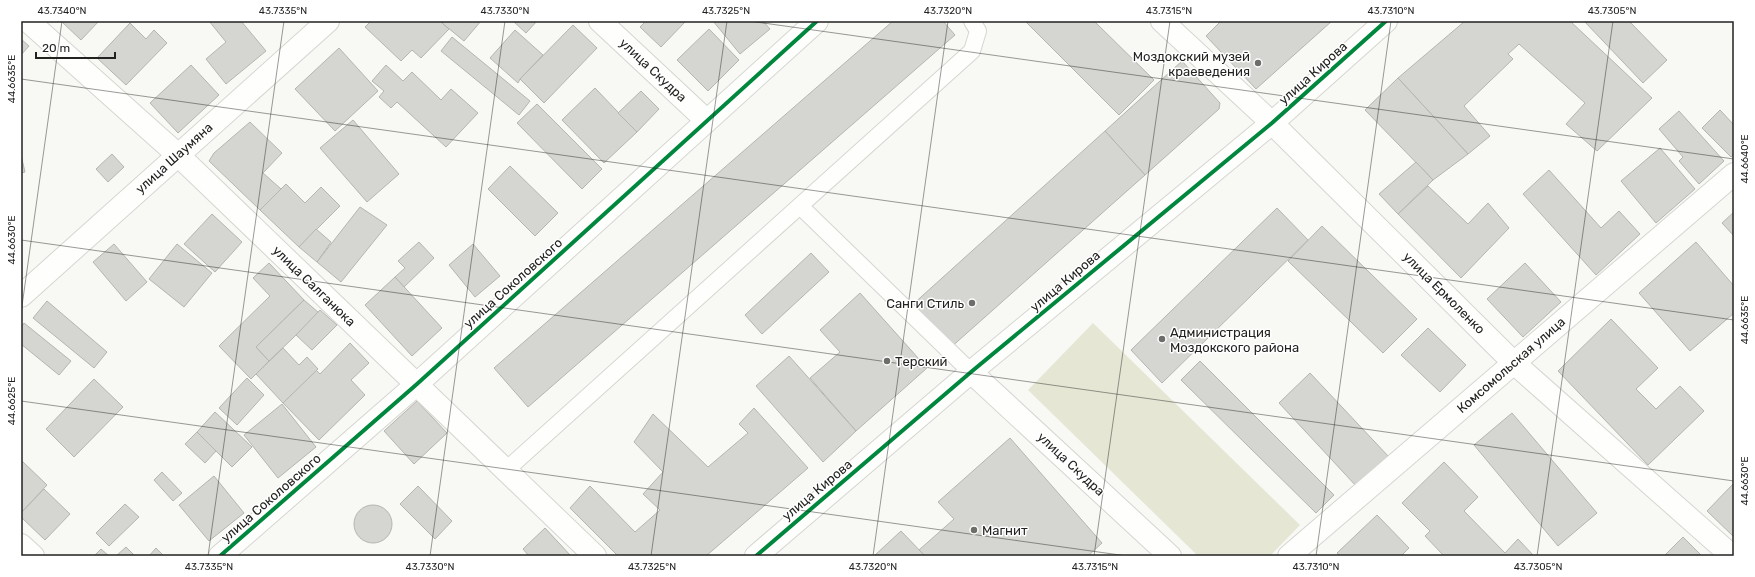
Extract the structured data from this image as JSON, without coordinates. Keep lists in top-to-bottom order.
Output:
{
  "streets": {
    "street": [
      "улица Скудра",
      "улица Кирова",
      "улица Шаумяна",
      "улица Соколовского",
      "улица Салганюка",
      "улица Ермоленко",
      "Комсомольская улица"
    ]
  },
  "crossings": [
    ["улица Скудра", "улица Кирова"],
    ["улица Скудра", "улица Соколовского"],
    ["улица Кирова", "улица Ермоленко"],
    ["улица Шаумяна", "улица Салганюка"],
    ["улица Соколовского", "улица Салганюка"],
    ["улица Ермоленко", "Комсомольская улица"]
  ],
  "places": [
    "Моздокский музей краеведения",
    "Санги Стиль",
    "Администрация Моздокского района",
    "Терский",
    "Магнит"
  ],
  "scale_bar": "20 m",
  "coordinates": [
    "43.7340°N",
    "43.7335°N",
    "43.7330°N",
    "43.7325°N",
    "43.7320°N",
    "43.7315°N",
    "43.7310°N",
    "43.7305°N",
    "44.6635°E",
    "44.6640°E",
    "44.6630°E",
    "44.6625°E"
  ]
}
